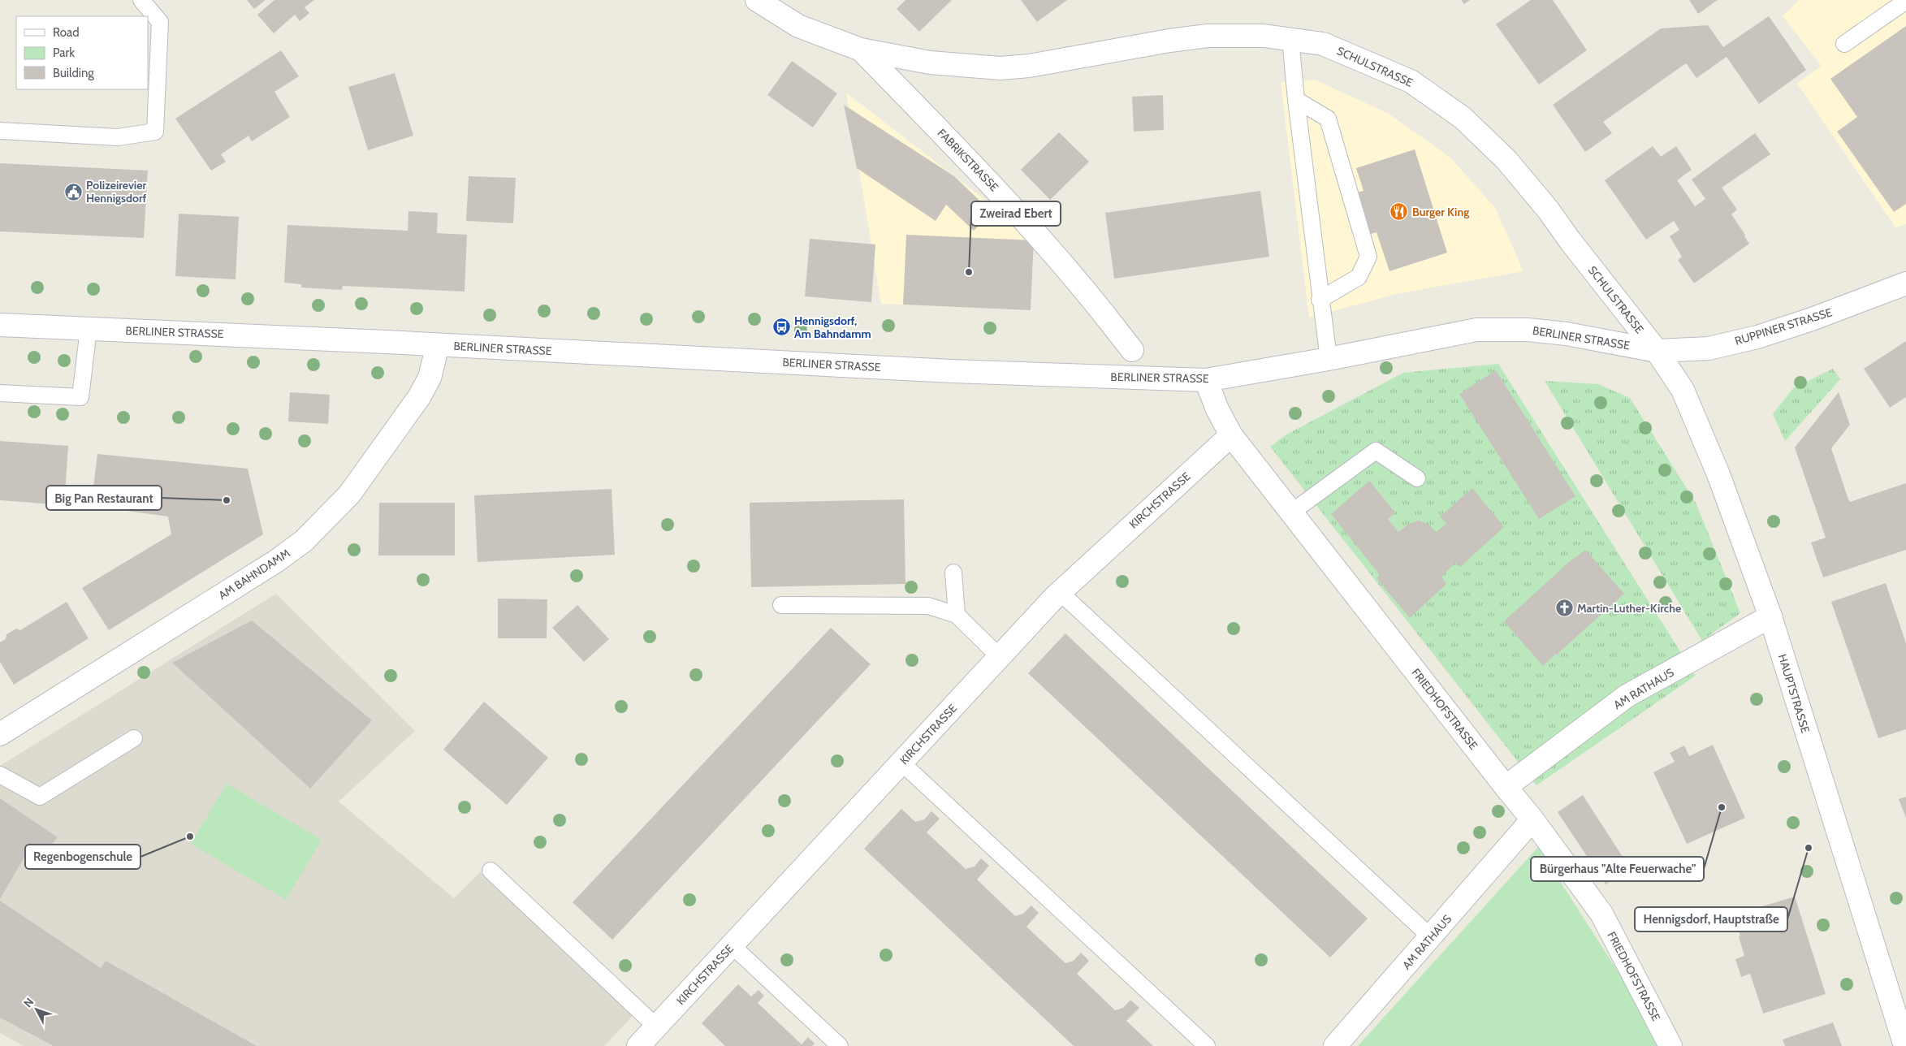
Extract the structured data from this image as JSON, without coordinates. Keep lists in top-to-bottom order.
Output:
{
  "streets": {
    "street": [
      "SCHULSTRASSE",
      "FABRIKSTRASSE",
      "RUPPINER STRASSE",
      "BERLINER STRASSE",
      "KIRCHSTRASSE",
      "AM BAHNDAMM",
      "AM RATHAUS",
      "HAUPTSTRASSE",
      "FRIEDHOFSTRASSE"
    ]
  },
  "crossings": [
    ["SCHULSTRASSE", "FABRIKSTRASSE"],
    ["SCHULSTRASSE", "RUPPINER STRASSE"],
    ["SCHULSTRASSE", "BERLINER STRASSE"],
    ["SCHULSTRASSE", "HAUPTSTRASSE"],
    ["RUPPINER STRASSE", "BERLINER STRASSE"],
    ["RUPPINER STRASSE", "HAUPTSTRASSE"],
    ["BERLINER STRASSE", "AM BAHNDAMM"],
    ["BERLINER STRASSE", "HAUPTSTRASSE"],
    ["BERLINER STRASSE", "FRIEDHOFSTRASSE"],
    ["KIRCHSTRASSE", "FRIEDHOFSTRASSE"],
    ["AM RATHAUS", "HAUPTSTRASSE"],
    ["AM RATHAUS", "FRIEDHOFSTRASSE"]
  ],
  "places": {
    "public building": ["Polizeirevier Hennigsdorf"],
    "restaurant": ["Burger King"],
    "other": [
      "Zweirad Ebert",
      "Big Pan Restaurant",
      "Bürgerhaus \"Alte Feuerwache\"",
      "Regenbogenschule",
      "Hennigsdorf, Hauptstraße"
    ],
    "bus stop": ["Hennigsdorf, Am Bahndamm"],
    "church": ["Martin-Luther-Kirche"]
  },
  "legend": ["Road", "Park", "Building"],
  "north": "top left"
}
